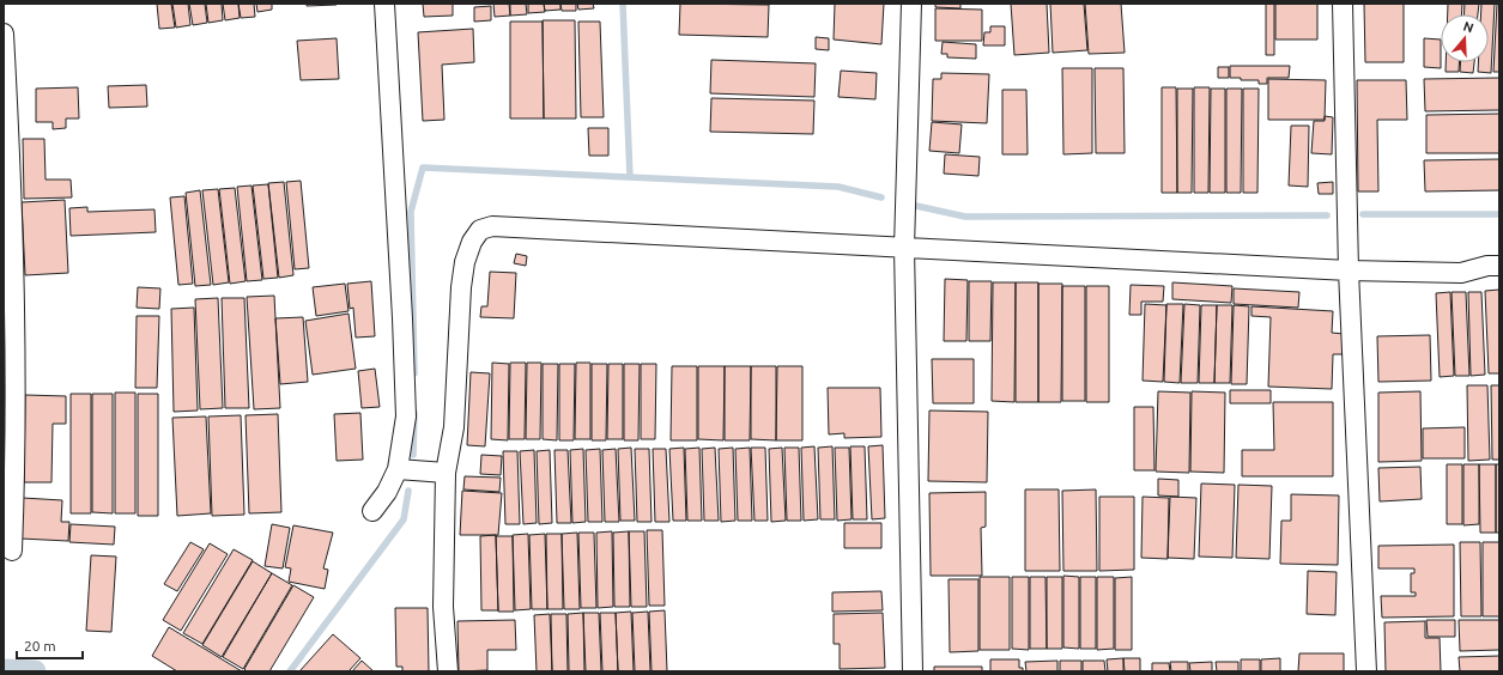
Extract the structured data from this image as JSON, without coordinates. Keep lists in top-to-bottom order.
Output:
{
  "scale_bar": "20 m",
  "north": "top"
}
